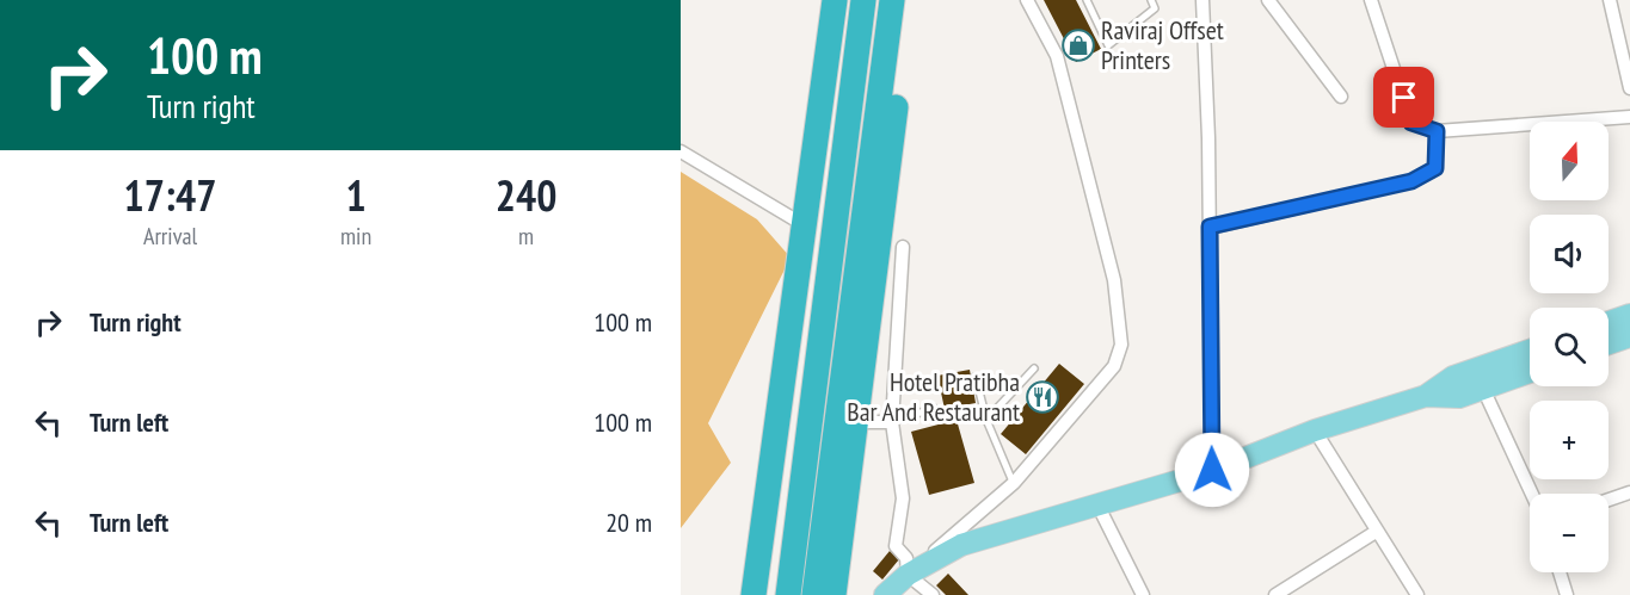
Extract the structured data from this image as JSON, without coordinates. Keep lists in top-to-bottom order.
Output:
{
  "places": {
    "shop": ["Raviraj Offset Printers"],
    "restaurant": ["Hotel Pratibha Bar And Restaurant"]
  },
  "north": "top",
  "page": {
    "turn": ["100 m", "Turn right"],
    "map_buttons": ["+", "−"],
    "eta": [
      "17:47",
      "Arrival",
      "1",
      "min",
      "240",
      "m"
    ],
    "list": [
      {
        "name": "Turn right",
        "value": "100 m"
      },
      {
        "name": "Turn left",
        "value": "100 m"
      },
      {
        "name": "Turn left",
        "value": "20 m"
      }
    ]
  }
}
